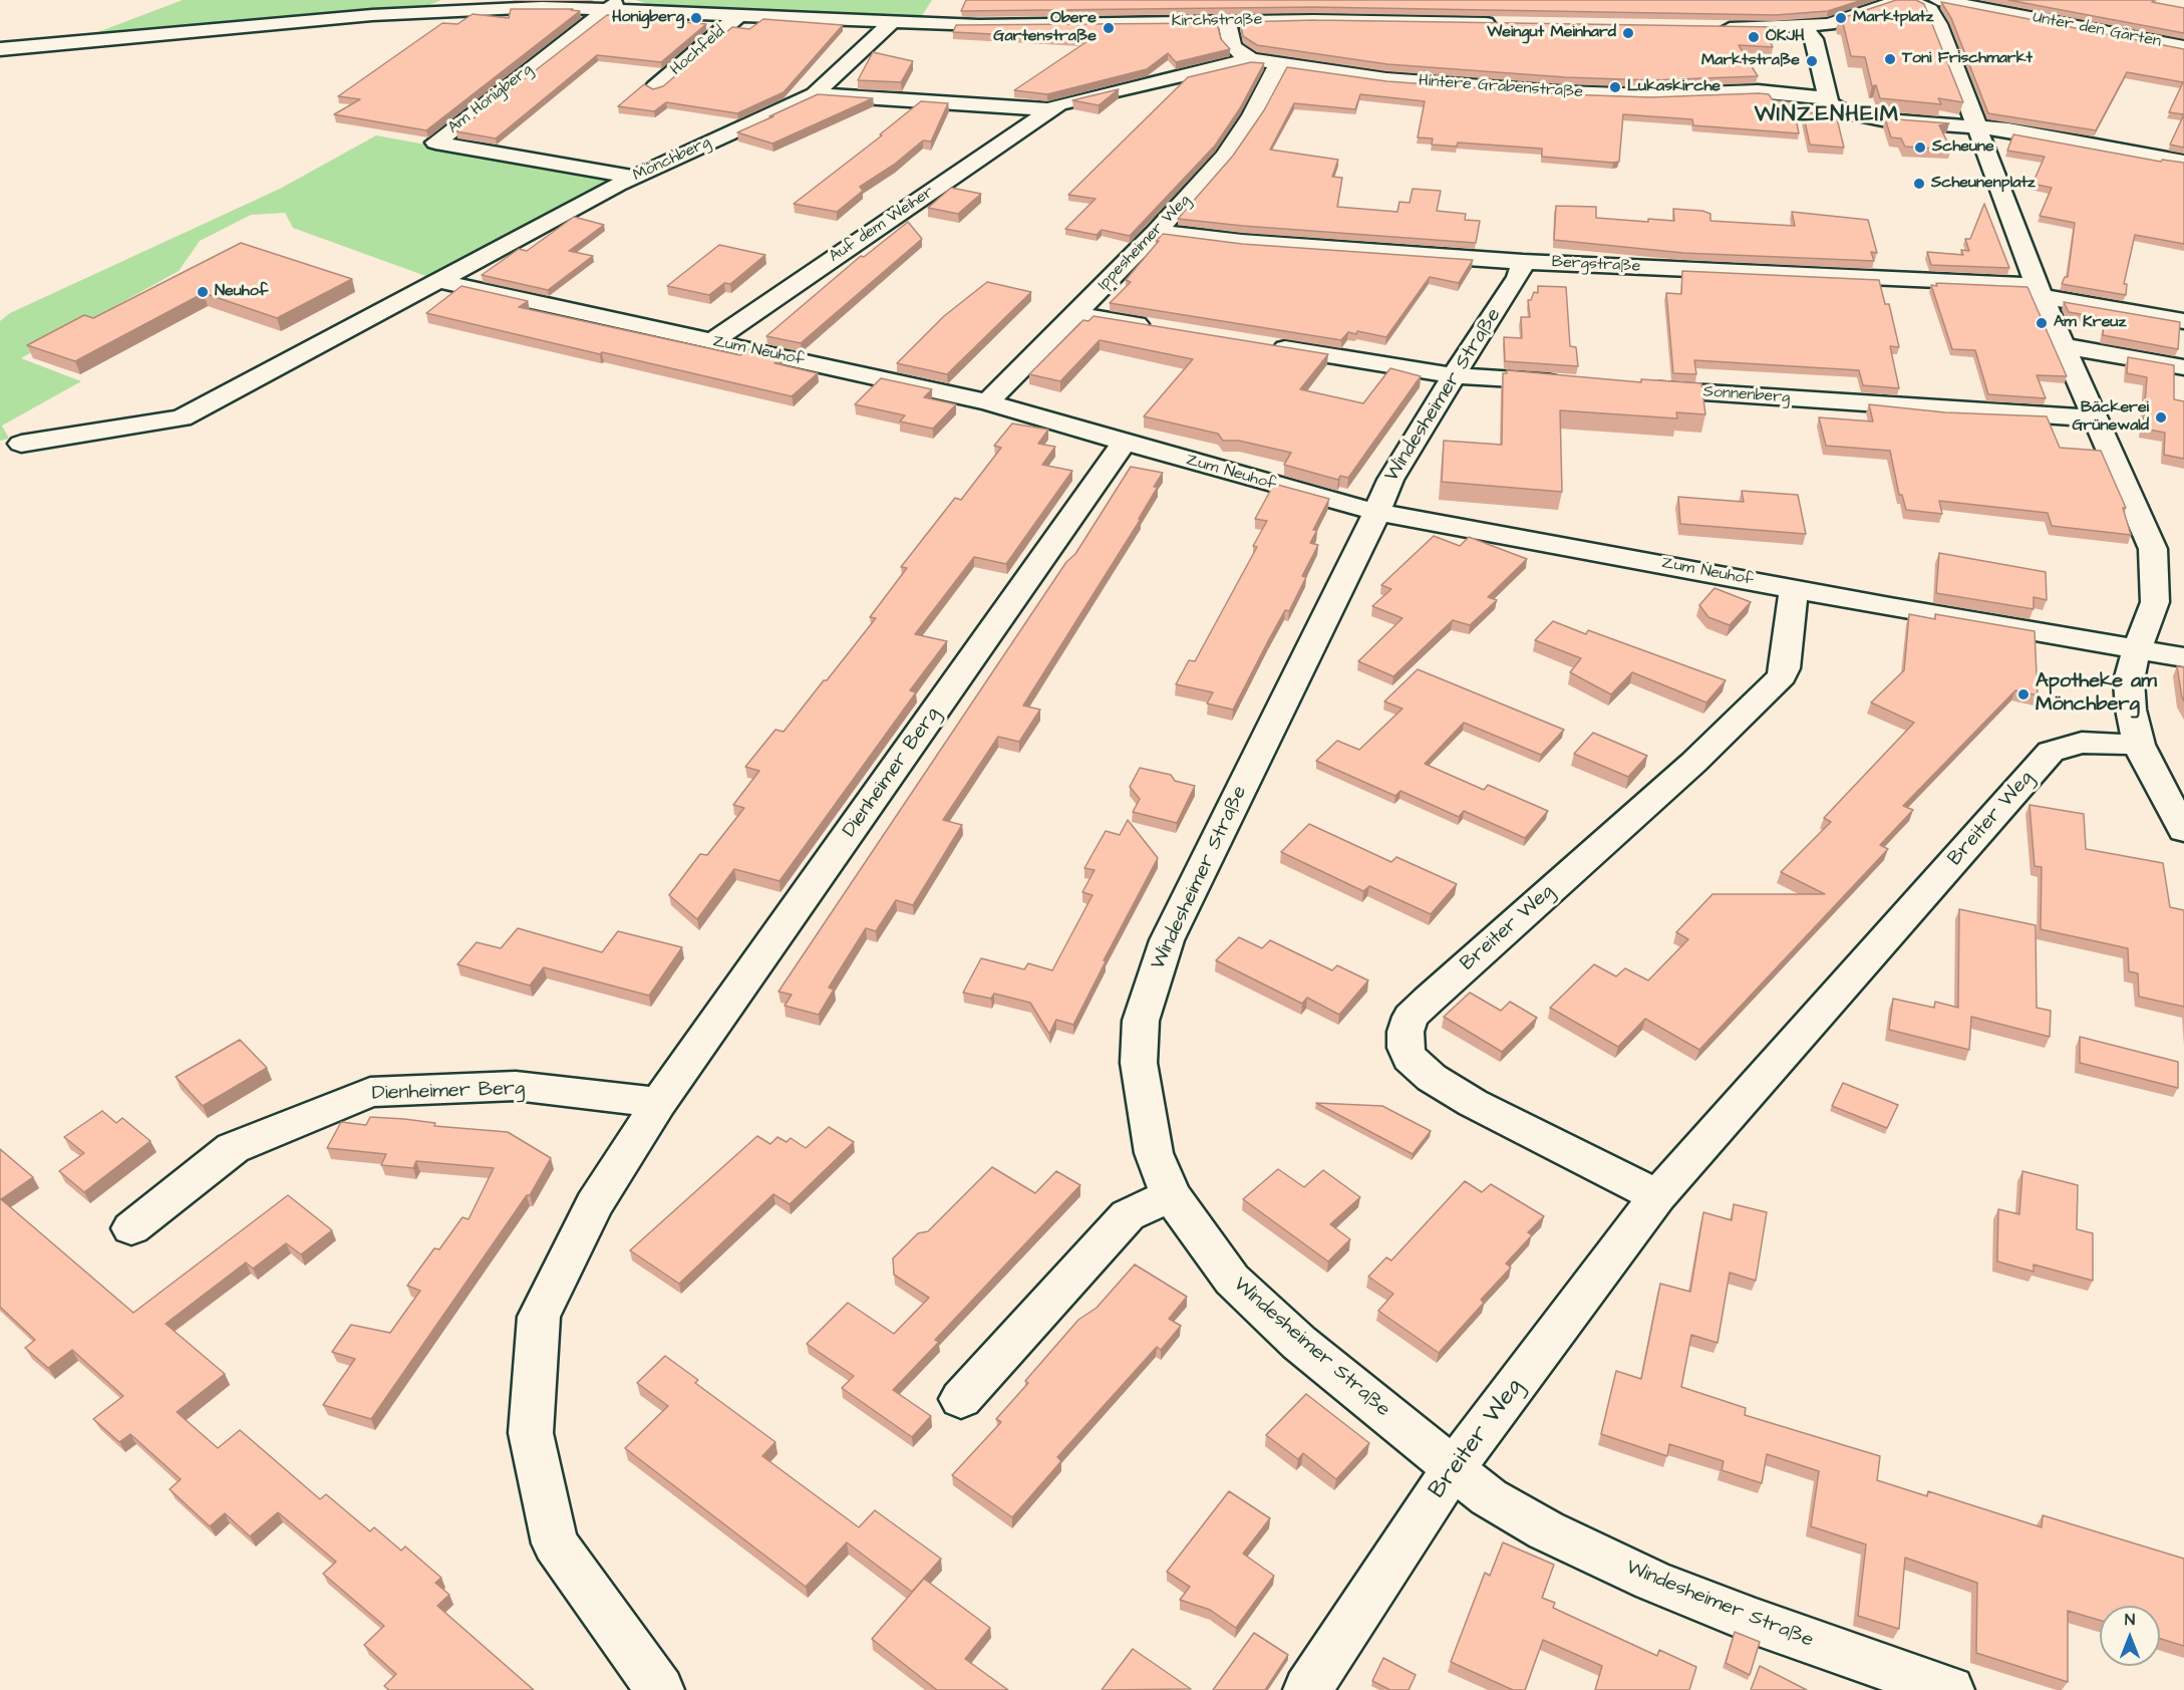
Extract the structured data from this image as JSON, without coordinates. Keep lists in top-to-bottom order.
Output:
{
  "streets": {
    "street": [
      "Kirchstraße",
      "Unter den Gärten",
      "Hochfeld",
      "Hintere Grabenstraße",
      "Am Honigberg",
      "Mönchberg",
      "Auf dem Weiher",
      "Ippesheimer Weg",
      "Bergstraße",
      "Zum Neuhof",
      "Windesheimer Straße",
      "Sonnenberg",
      "Dienheimer Berg",
      "Breiter Weg"
    ]
  },
  "crossings": [
    ["Kirchstraße", "Hochfeld"],
    ["Kirchstraße", "Am Honigberg"],
    ["Kirchstraße", "Mönchberg"],
    ["Hintere Grabenstraße", "Auf dem Weiher"],
    ["Hintere Grabenstraße", "Ippesheimer Weg"],
    ["Am Honigberg", "Mönchberg"],
    ["Mönchberg", "Auf dem Weiher"],
    ["Mönchberg", "Zum Neuhof"],
    ["Auf dem Weiher", "Zum Neuhof"],
    ["Ippesheimer Weg", "Bergstraße"],
    ["Ippesheimer Weg", "Zum Neuhof"],
    ["Bergstraße", "Windesheimer Straße"],
    ["Zum Neuhof", "Windesheimer Straße"],
    ["Zum Neuhof", "Dienheimer Berg"],
    ["Zum Neuhof", "Breiter Weg"],
    ["Windesheimer Straße", "Breiter Weg"]
  ],
  "districts": ["WINZENHEIM"],
  "places": [
    "Honigberg",
    "Marktplatz",
    "Obere Gartenstraße",
    "Weingut Meinhard",
    "ÖKJH",
    "Toni Frischmarkt",
    "Marktstraße",
    "Lukaskirche",
    "Scheune",
    "Scheunenplatz",
    "Neuhof",
    "Am Kreuz",
    "Bäckerei Grünewald",
    "Apotheke am Mönchberg"
  ],
  "north": "top"
}
